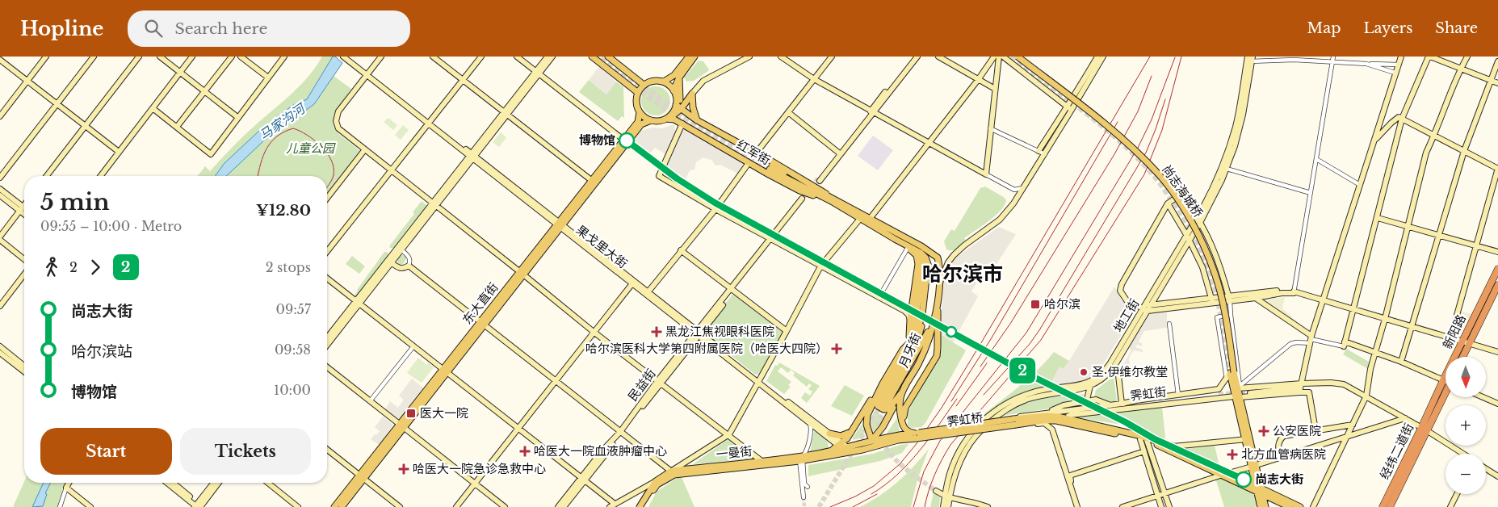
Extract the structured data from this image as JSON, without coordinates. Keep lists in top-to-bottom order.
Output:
{
  "streets": {
    "highway": ["新阳路", "经纬二道街"],
    "main road": [
      "红军街",
      "尚志海城桥",
      "东大直街",
      "月牙街",
      "霁虹桥",
      "一曼街"
    ],
    "street": [
      "果戈里大街",
      "地工街",
      "民益街",
      "霁虹街"
    ]
  },
  "crossings": [
    ["红军街", "东大直街"],
    ["红军街", "月牙街"],
    ["果戈里大街", "东大直街"],
    ["果戈里大街", "月牙街"],
    ["果戈里大街", "民益街"],
    ["果戈里大街", "一曼街"],
    ["新阳路", "经纬二道街"],
    ["月牙街", "一曼街"],
    ["霁虹街", "霁虹桥"]
  ],
  "districts": ["哈尔滨市"],
  "water": ["马家沟河"],
  "parks": ["儿童公园"],
  "places": {
    "other": ["博物馆", "圣·伊维尔教堂", "尚志大街"],
    "transit": ["哈尔滨", "医大一院"],
    "health": [
      "黑龙江焦视眼科医院",
      "哈尔滨医科大学第四附属医院（哈医大四院）",
      "公安医院",
      "哈医大一院血液肿瘤中心",
      "北方血管病医院",
      "哈医大一院急诊急救中心"
    ]
  },
  "lines": ["metro line 2"],
  "north": "bottom",
  "page": {
    "header": "Hopline",
    "search": "Search here",
    "nav": ["Map", "Layers", "Share"],
    "on_map": "2",
    "heading": ["5 min", "09:55 – 10:00 · Metro", "¥12.80"],
    "legs": ["2", "2", "2 stops"],
    "list": [
      {
        "name": "尚志大街",
        "value": "09:57"
      },
      {
        "name": "哈尔滨站",
        "value": "09:58"
      },
      {
        "name": "博物馆",
        "value": "10:00"
      }
    ],
    "map_buttons": ["+", "−"],
    "buttons": ["Start", "Tickets"]
  }
}
